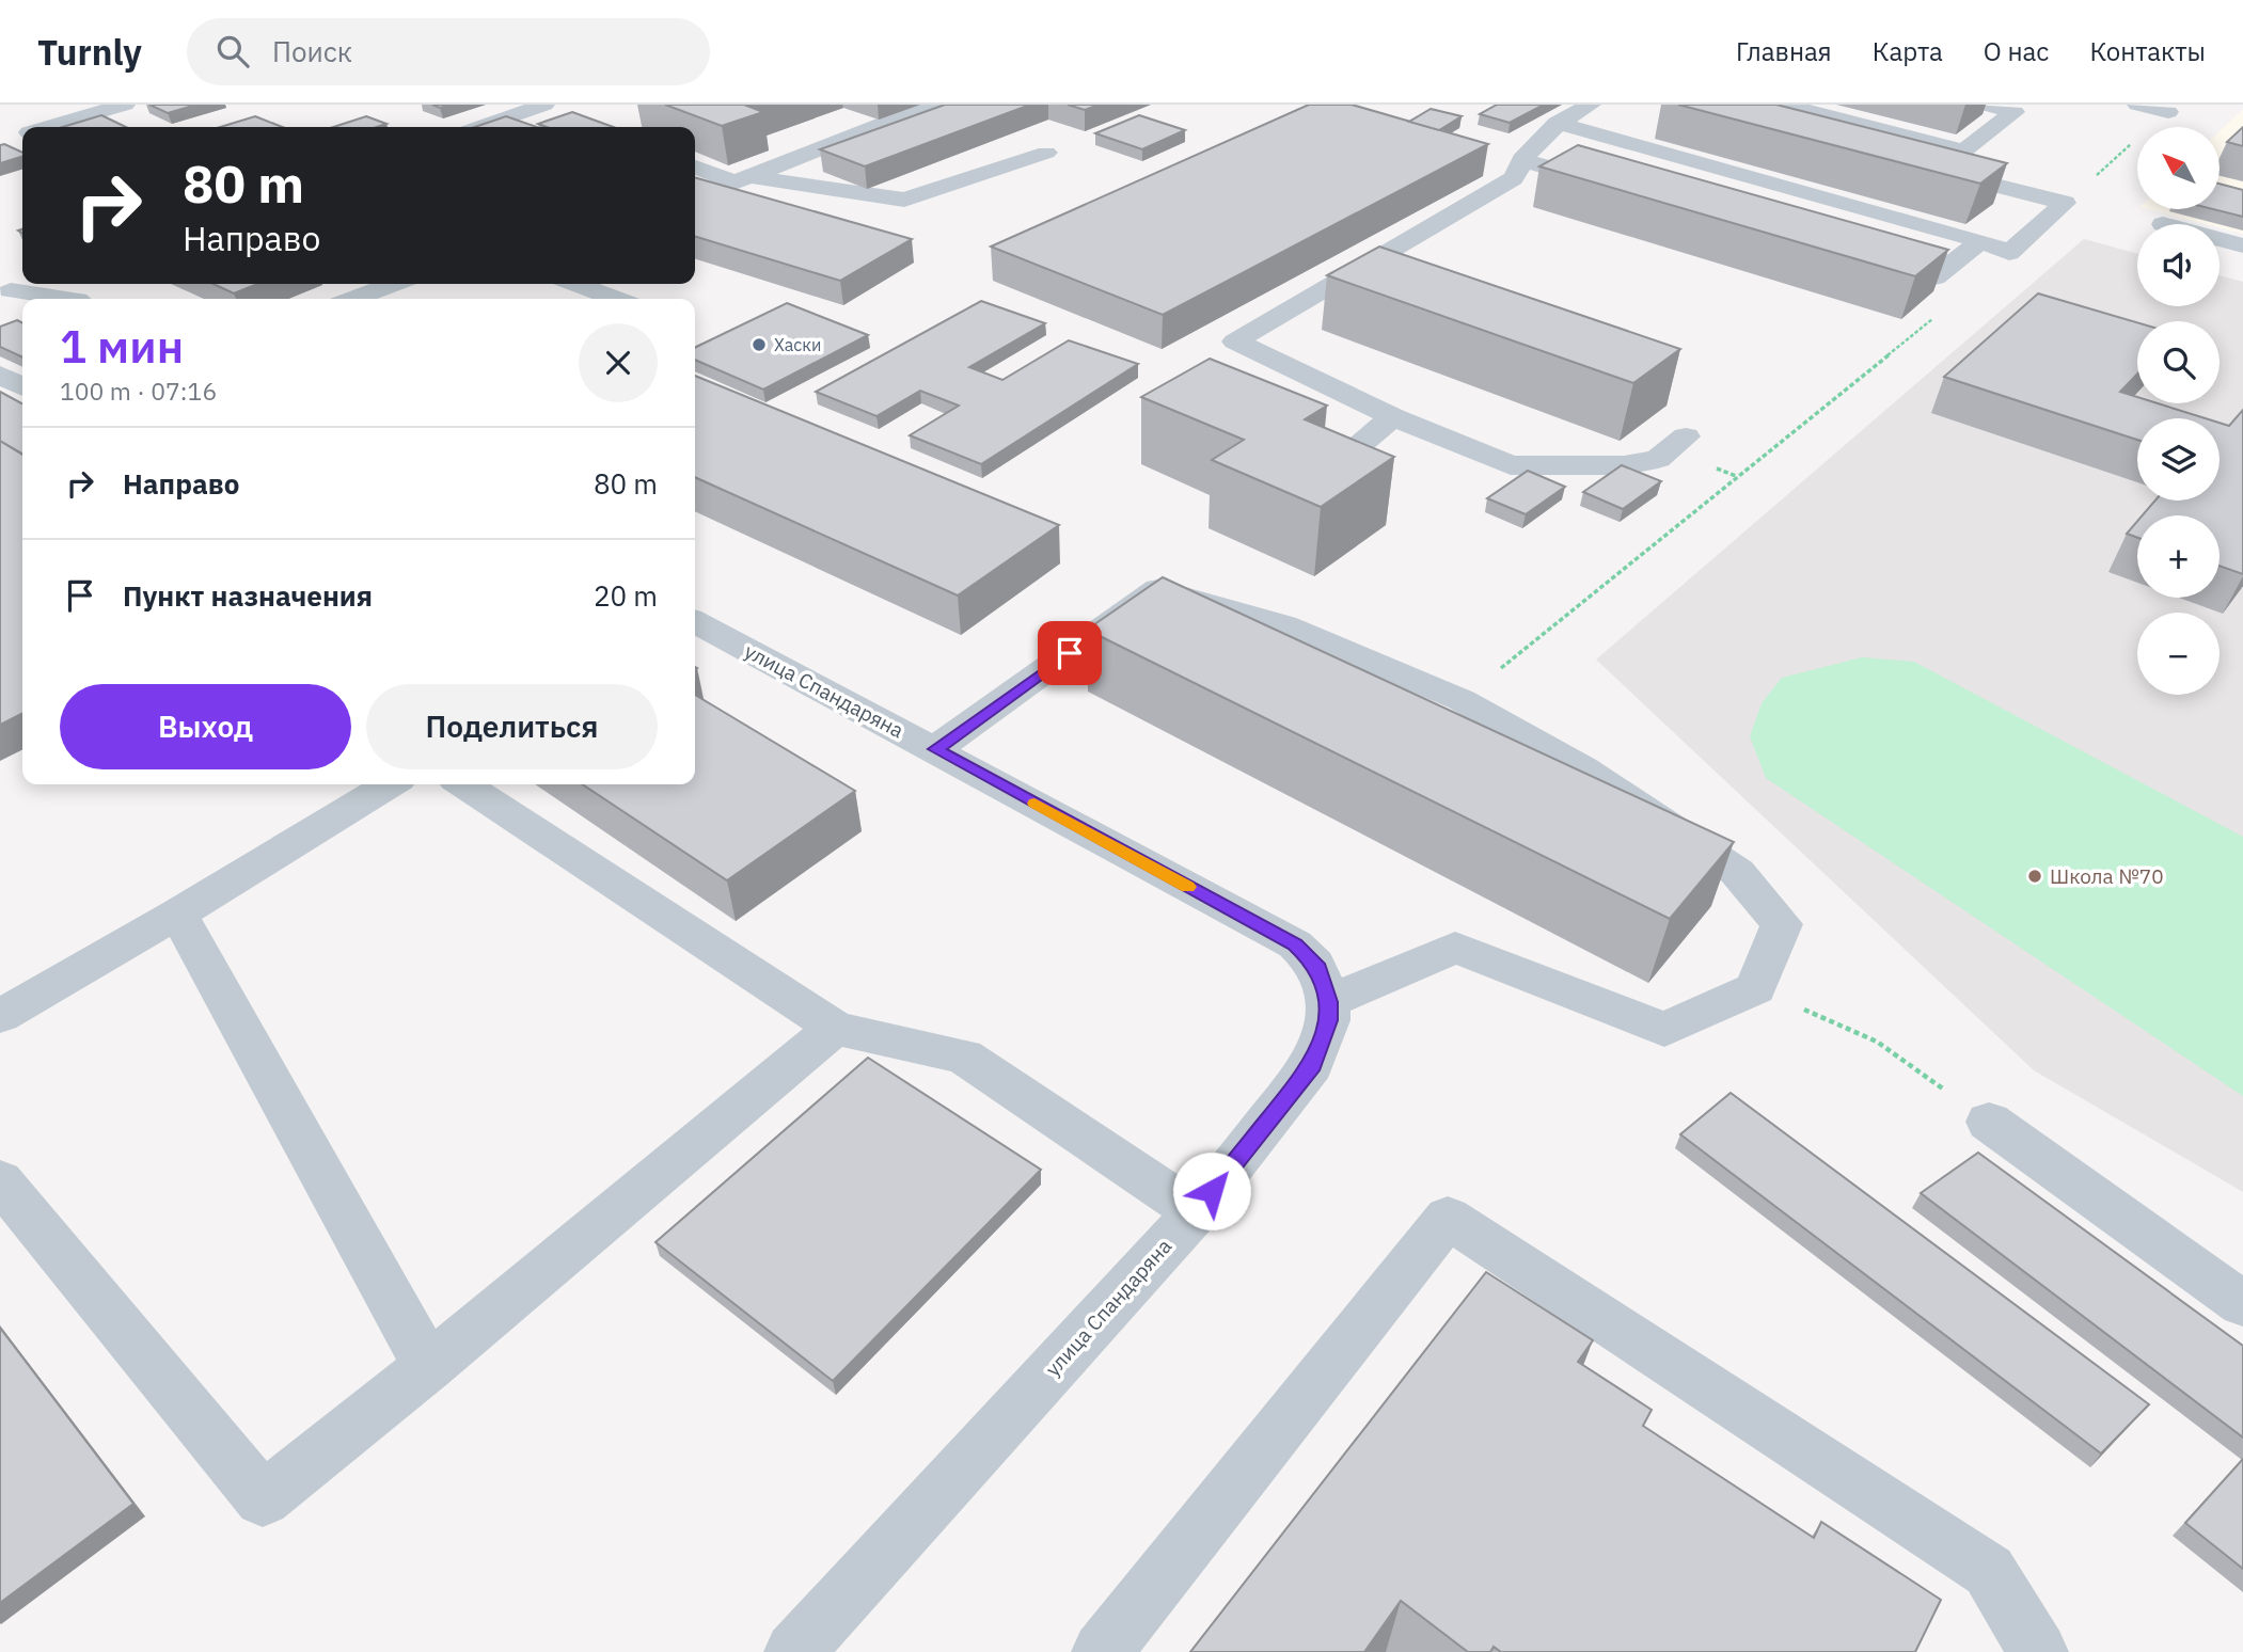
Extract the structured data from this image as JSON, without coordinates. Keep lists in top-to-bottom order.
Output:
{
  "streets": {
    "street": ["улица Спандаряна"]
  },
  "places": ["Хаски", "Школа №70"],
  "north": "top left",
  "page": {
    "header": "Turnly",
    "search": "Поиск",
    "nav": [
      "Главная",
      "Карта",
      "О нас",
      "Контакты"
    ],
    "map_buttons": ["+", "−"],
    "turn": ["80 m", "Направо"],
    "heading": ["1 мин", "100 m · 07:16"],
    "list": [
      {
        "name": "Направо",
        "value": "80 m"
      },
      {
        "name": "Пункт назначения",
        "value": "20 m"
      }
    ],
    "buttons": ["Выход", "Поделиться"]
  }
}
